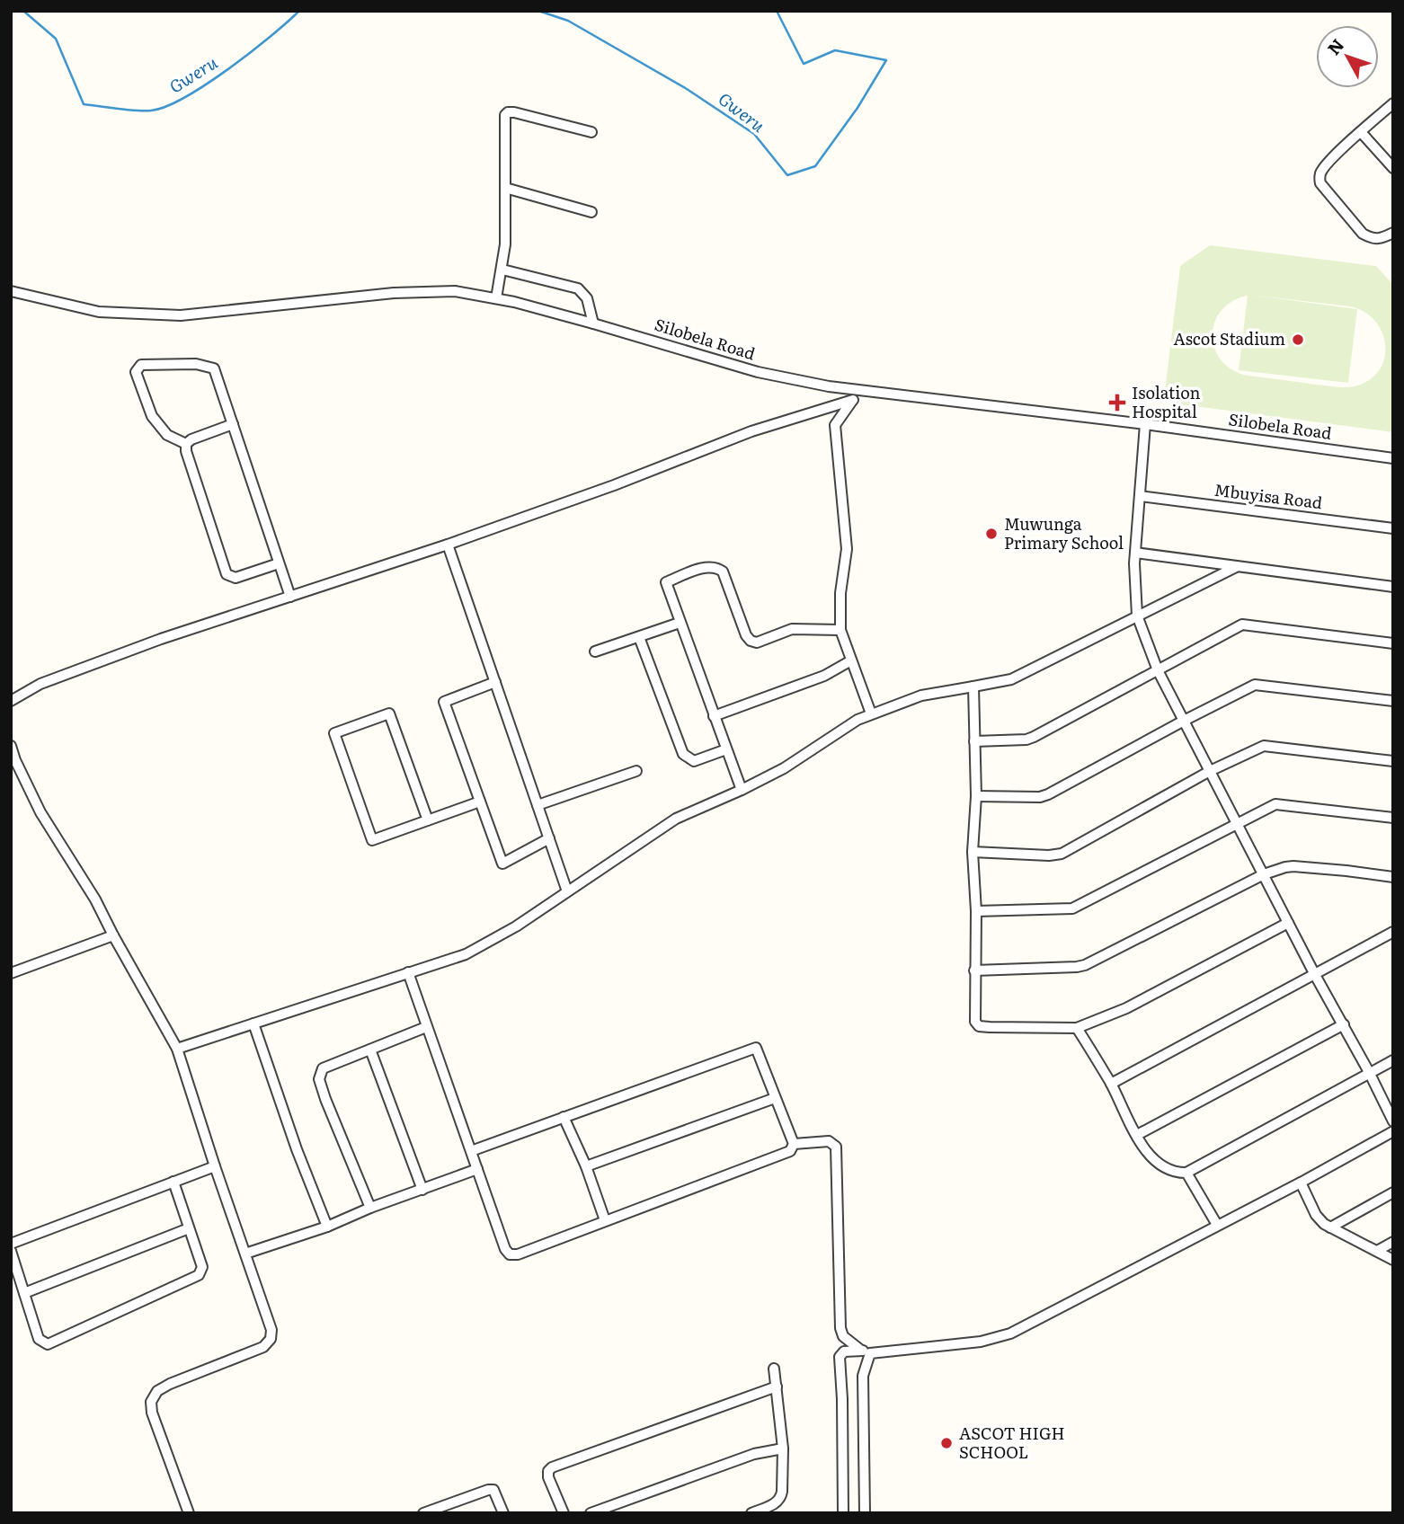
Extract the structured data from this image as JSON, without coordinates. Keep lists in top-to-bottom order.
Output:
{
  "streets": {
    "street": ["Silobela Road", "Mbuyisa Road"]
  },
  "water": ["Gweru"],
  "places": {
    "other": ["Ascot Stadium", "Muwunga Primary School", "ASCOT HIGH SCHOOL"],
    "health": ["Isolation Hospital"]
  },
  "north": "top left"
}
